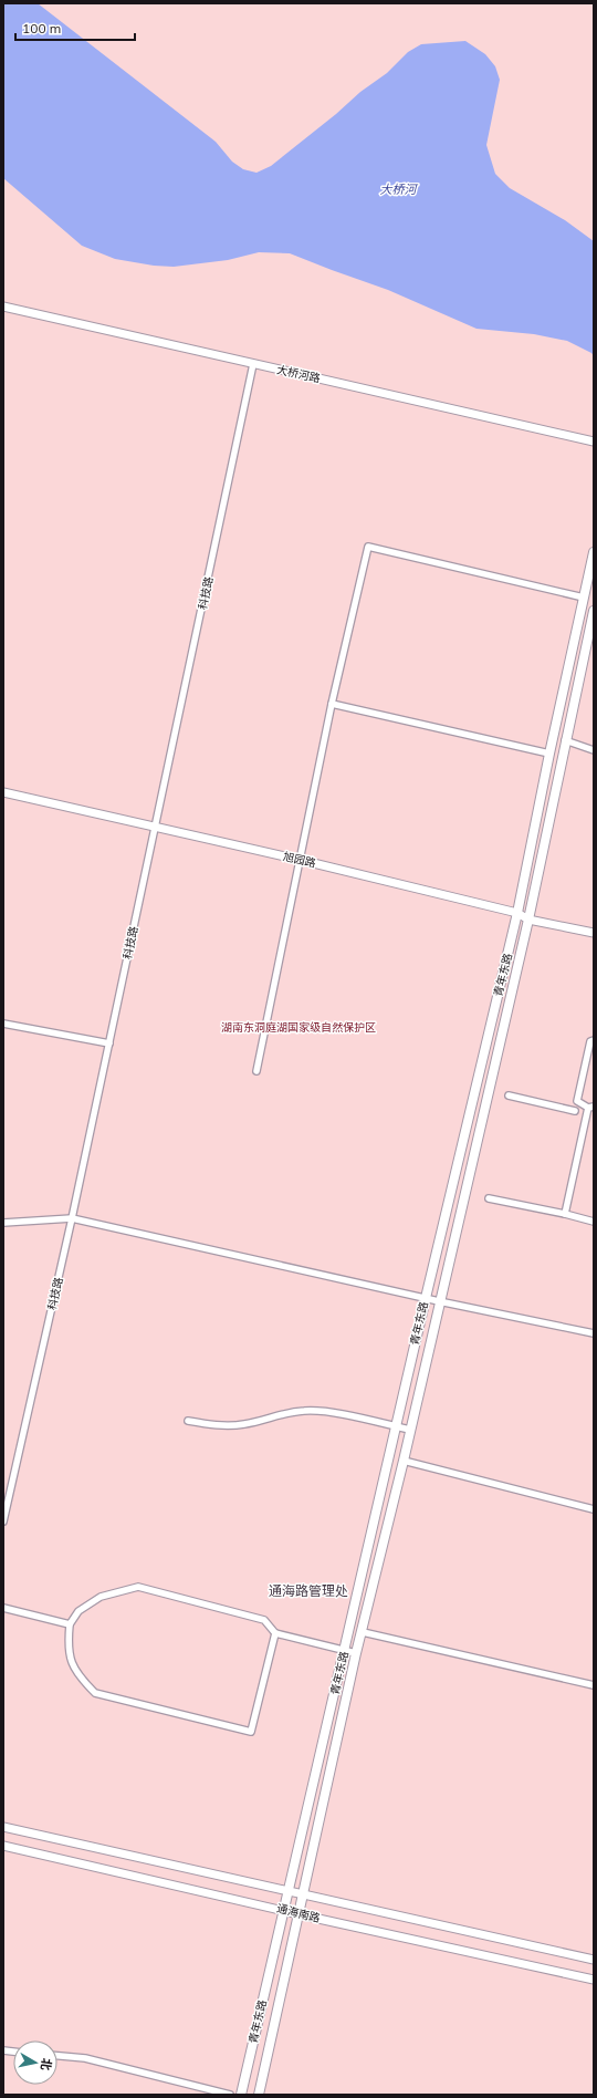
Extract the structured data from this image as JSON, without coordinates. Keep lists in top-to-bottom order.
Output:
{
  "streets": {
    "main road": ["青年东路"],
    "street": [
      "大桥河路",
      "科技路",
      "旭园路",
      "通海南路"
    ]
  },
  "crossings": [
    ["大桥河路", "科技路"],
    ["科技路", "旭园路"],
    ["旭园路", "青年东路"],
    ["青年东路", "通海南路"]
  ],
  "districts": ["通海路管理处"],
  "water": ["大桥河"],
  "parks": ["湖南东洞庭湖国家级自然保护区"],
  "scale_bar": "100 m",
  "north": "right"
}
